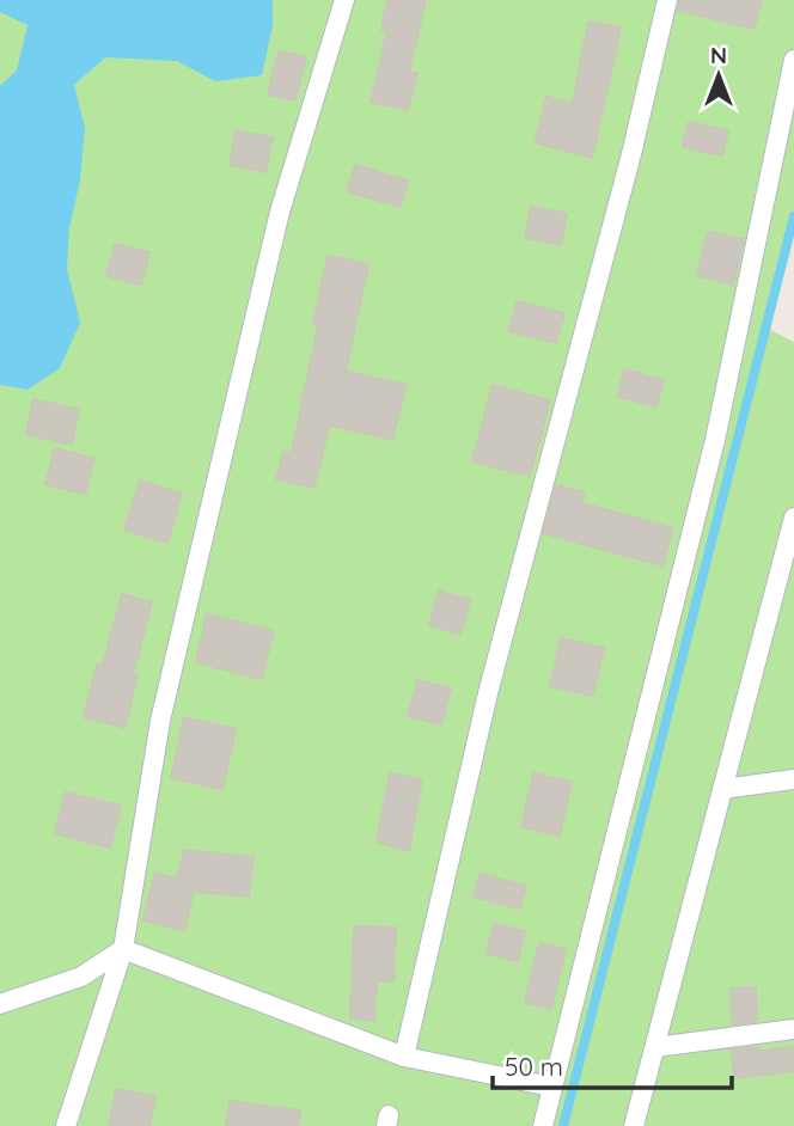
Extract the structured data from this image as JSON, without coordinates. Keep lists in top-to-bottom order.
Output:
{
  "scale_bar": "50 m",
  "north": "top"
}
